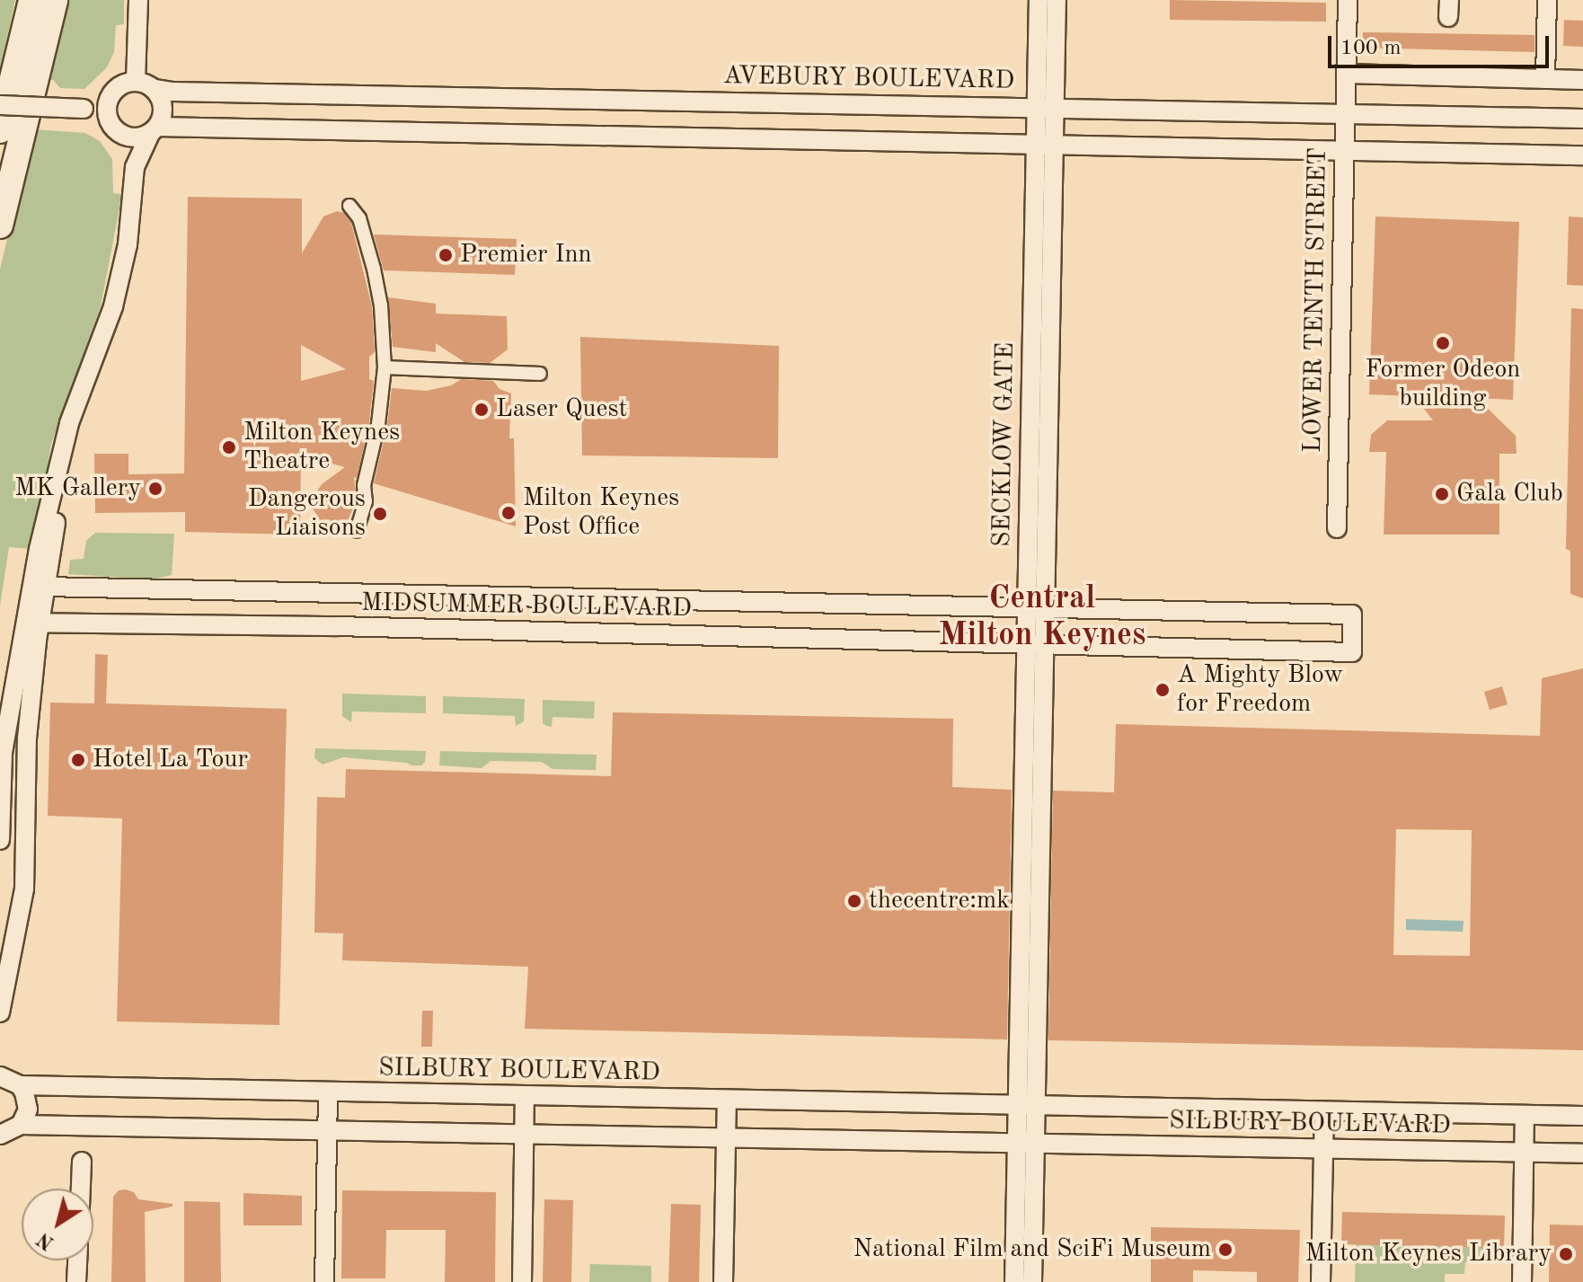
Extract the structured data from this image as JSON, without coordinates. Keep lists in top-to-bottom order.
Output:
{
  "streets": {
    "street": [
      "AVEBURY BOULEVARD",
      "LOWER TENTH STREET",
      "SECKLOW GATE",
      "MIDSUMMER BOULEVARD",
      "SILBURY BOULEVARD"
    ]
  },
  "crossings": [
    ["AVEBURY BOULEVARD", "LOWER TENTH STREET"],
    ["AVEBURY BOULEVARD", "SECKLOW GATE"],
    ["SECKLOW GATE", "MIDSUMMER BOULEVARD"],
    ["SECKLOW GATE", "SILBURY BOULEVARD"]
  ],
  "districts": ["Central Milton Keynes"],
  "places": [
    "Premier Inn",
    "Former Odeon building",
    "Laser Quest",
    "Milton Keynes Theatre",
    "MK Gallery",
    "Gala Club",
    "Milton Keynes Post Office",
    "Dangerous Liaisons",
    "A Mighty Blow for Freedom",
    "Hotel La Tour",
    "thecentre:mk",
    "National Film and SciFi Museum",
    "Milton Keynes Library"
  ],
  "scale_bar": "100 m",
  "north": "bottom left"
}
